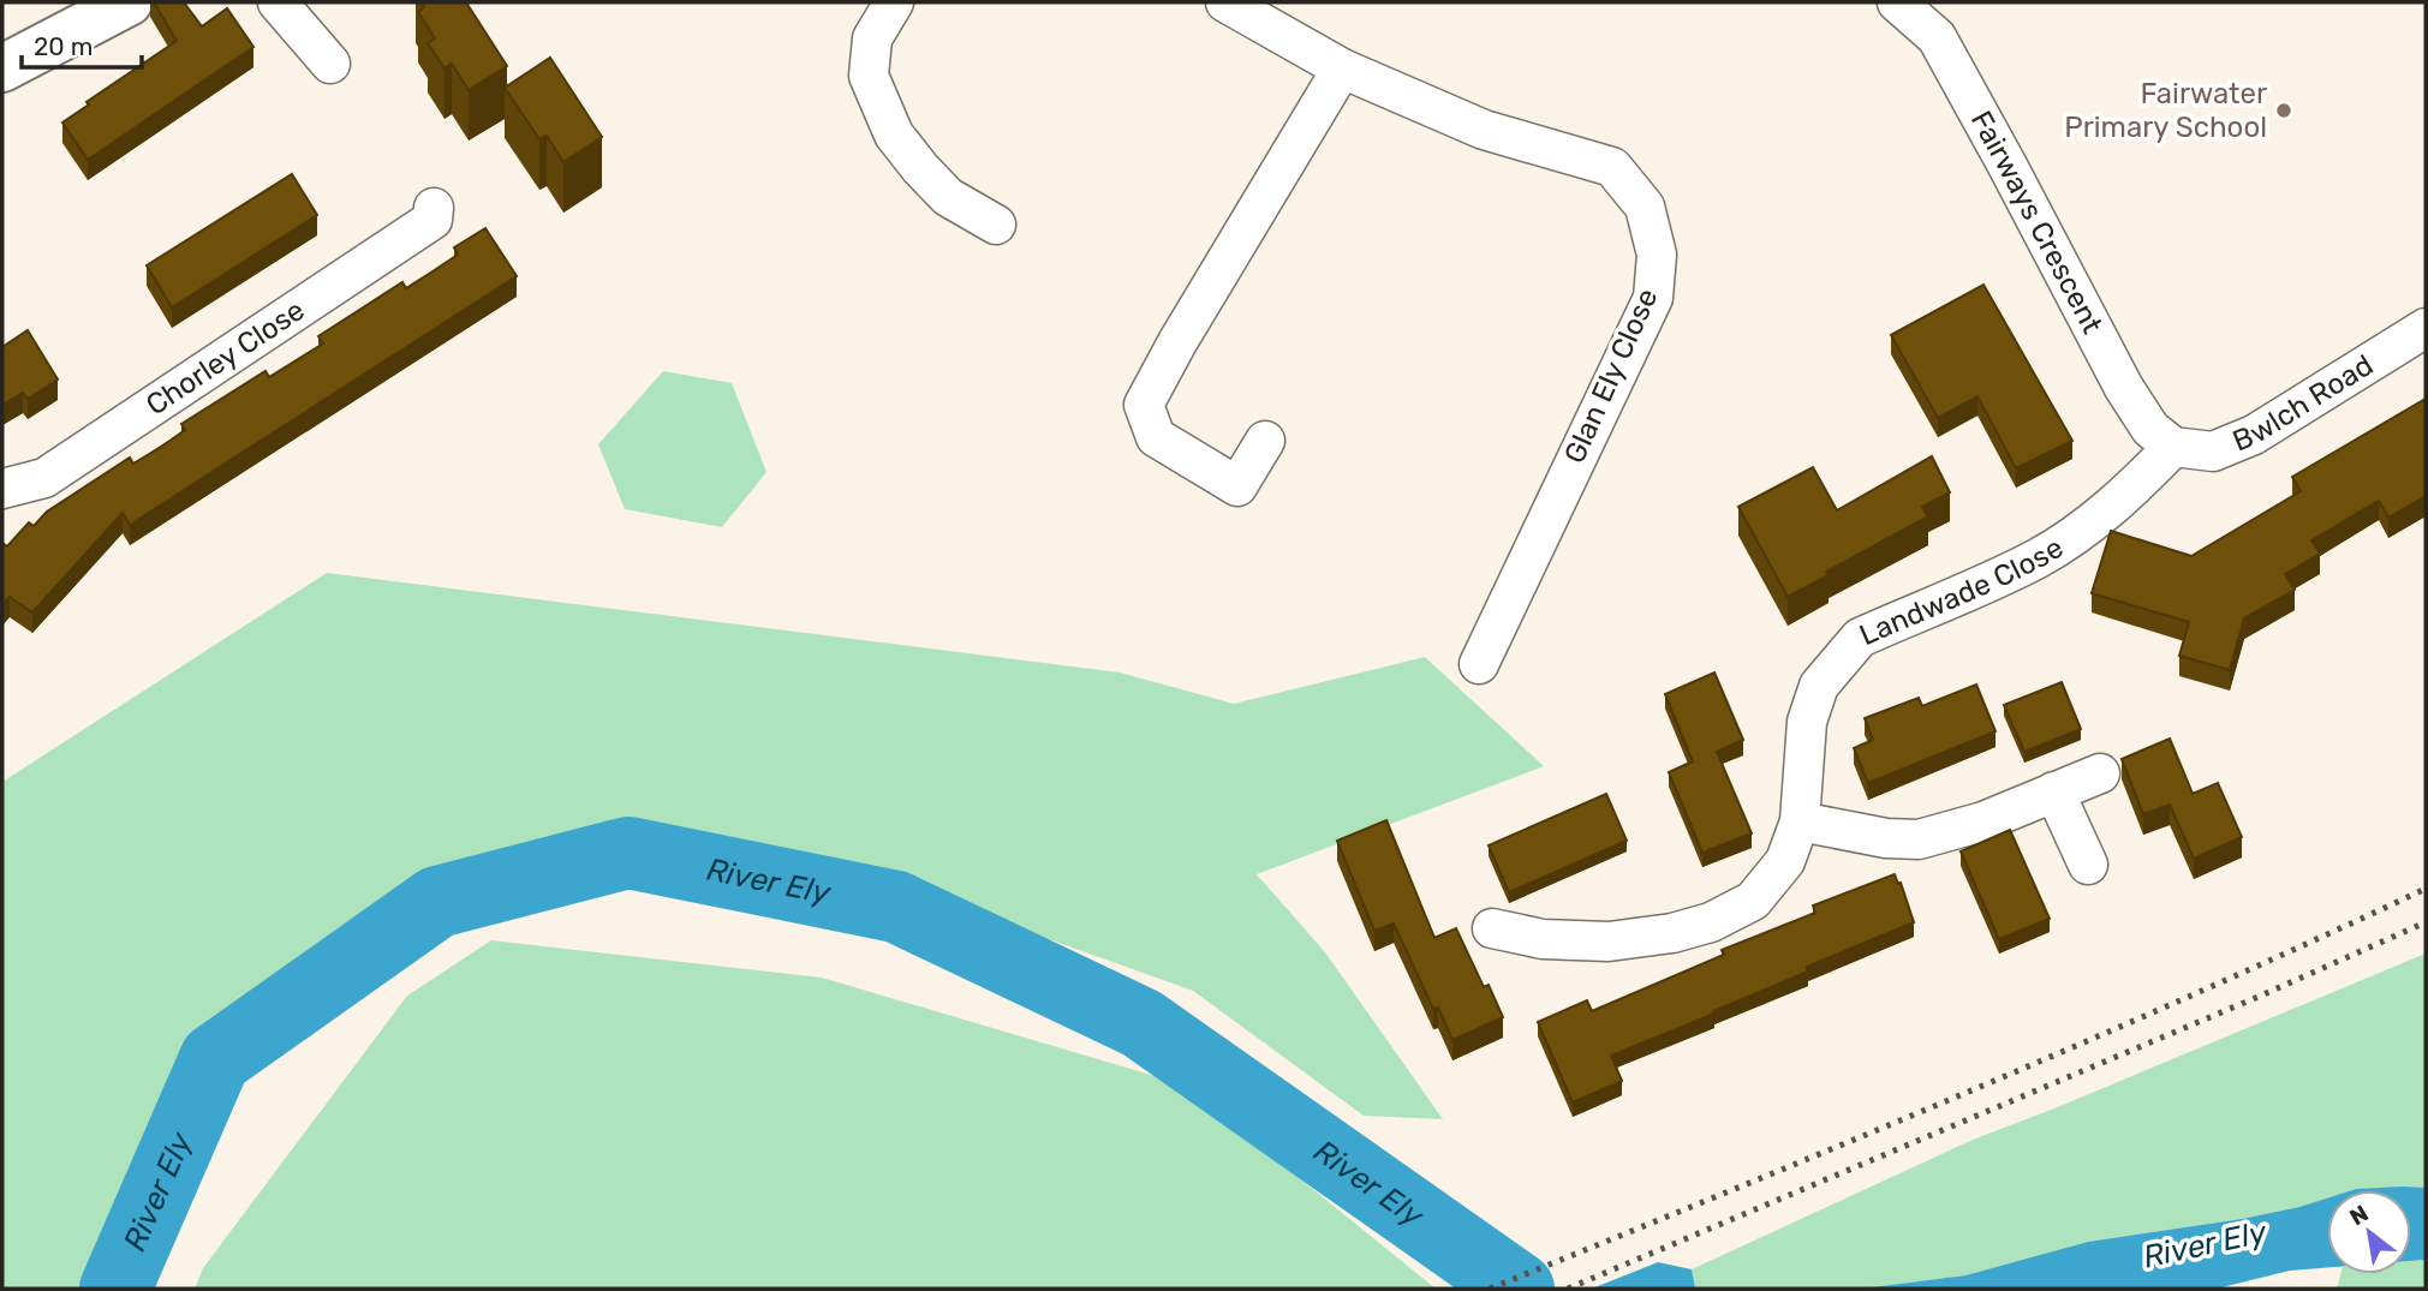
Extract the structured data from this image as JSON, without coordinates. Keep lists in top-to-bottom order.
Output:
{
  "streets": {
    "street": [
      "Fairways Crescent",
      "Chorley Close",
      "Glan Ely Close",
      "Bwlch Road",
      "Landwade Close"
    ]
  },
  "crossings": [
    ["Fairways Crescent", "Bwlch Road"],
    ["Fairways Crescent", "Landwade Close"],
    ["Bwlch Road", "Landwade Close"]
  ],
  "water": ["River Ely"],
  "places": ["Fairwater Primary School"],
  "scale_bar": "20 m",
  "north": "top left"
}
